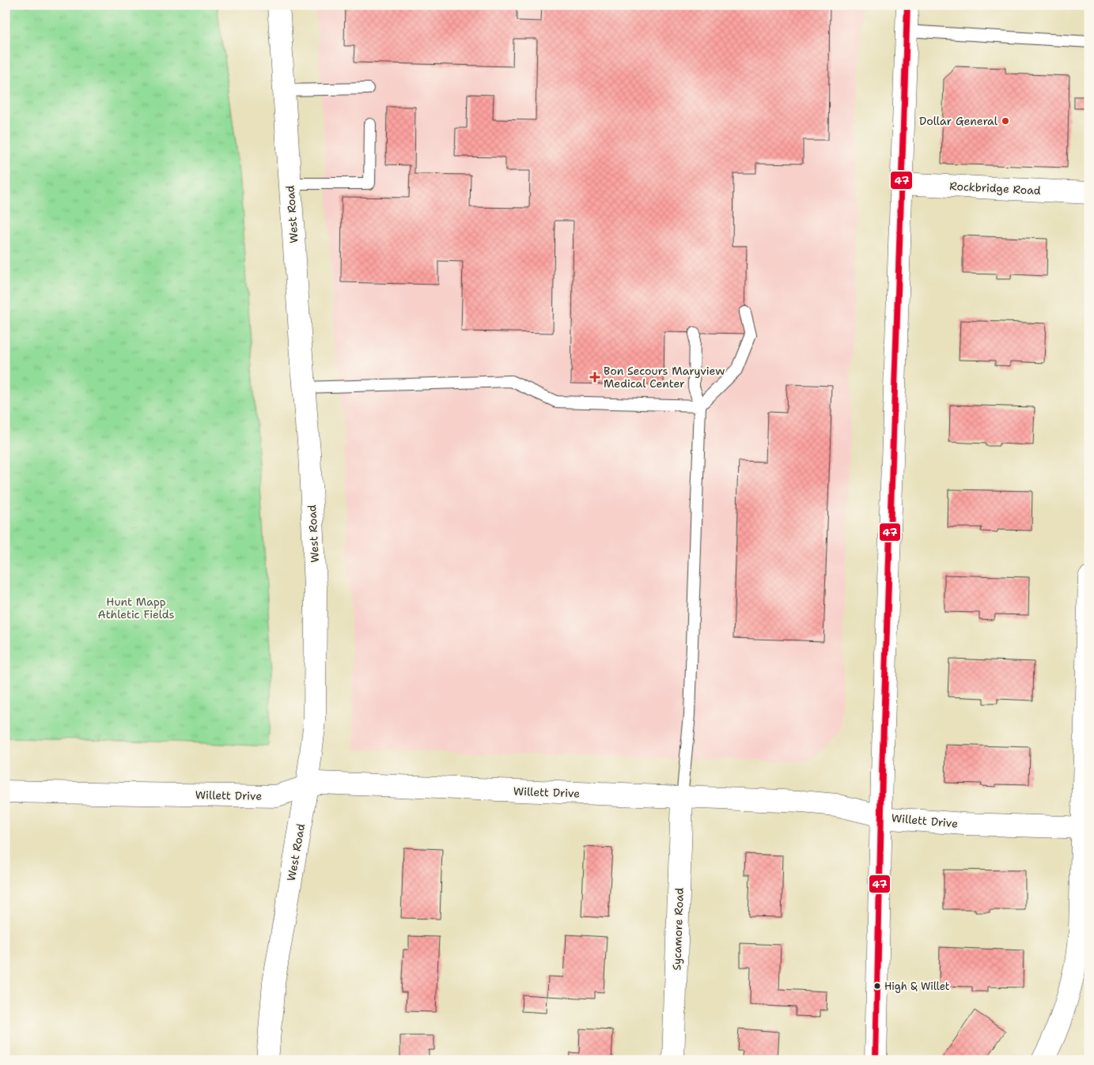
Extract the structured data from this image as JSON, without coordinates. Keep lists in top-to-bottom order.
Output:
{
  "streets": {
    "street": [
      "Rockbridge Road",
      "West Road",
      "Willett Drive",
      "Sycamore Road"
    ]
  },
  "crossings": [
    ["West Road", "Willett Drive"],
    ["Willett Drive", "Sycamore Road"]
  ],
  "parks": ["Hunt Mapp Athletic Fields"],
  "places": {
    "other": ["Dollar General", "High & Willet"],
    "health": ["Bon Secours Maryview Medical Center"]
  },
  "lines": ["transit line 47"]
}
